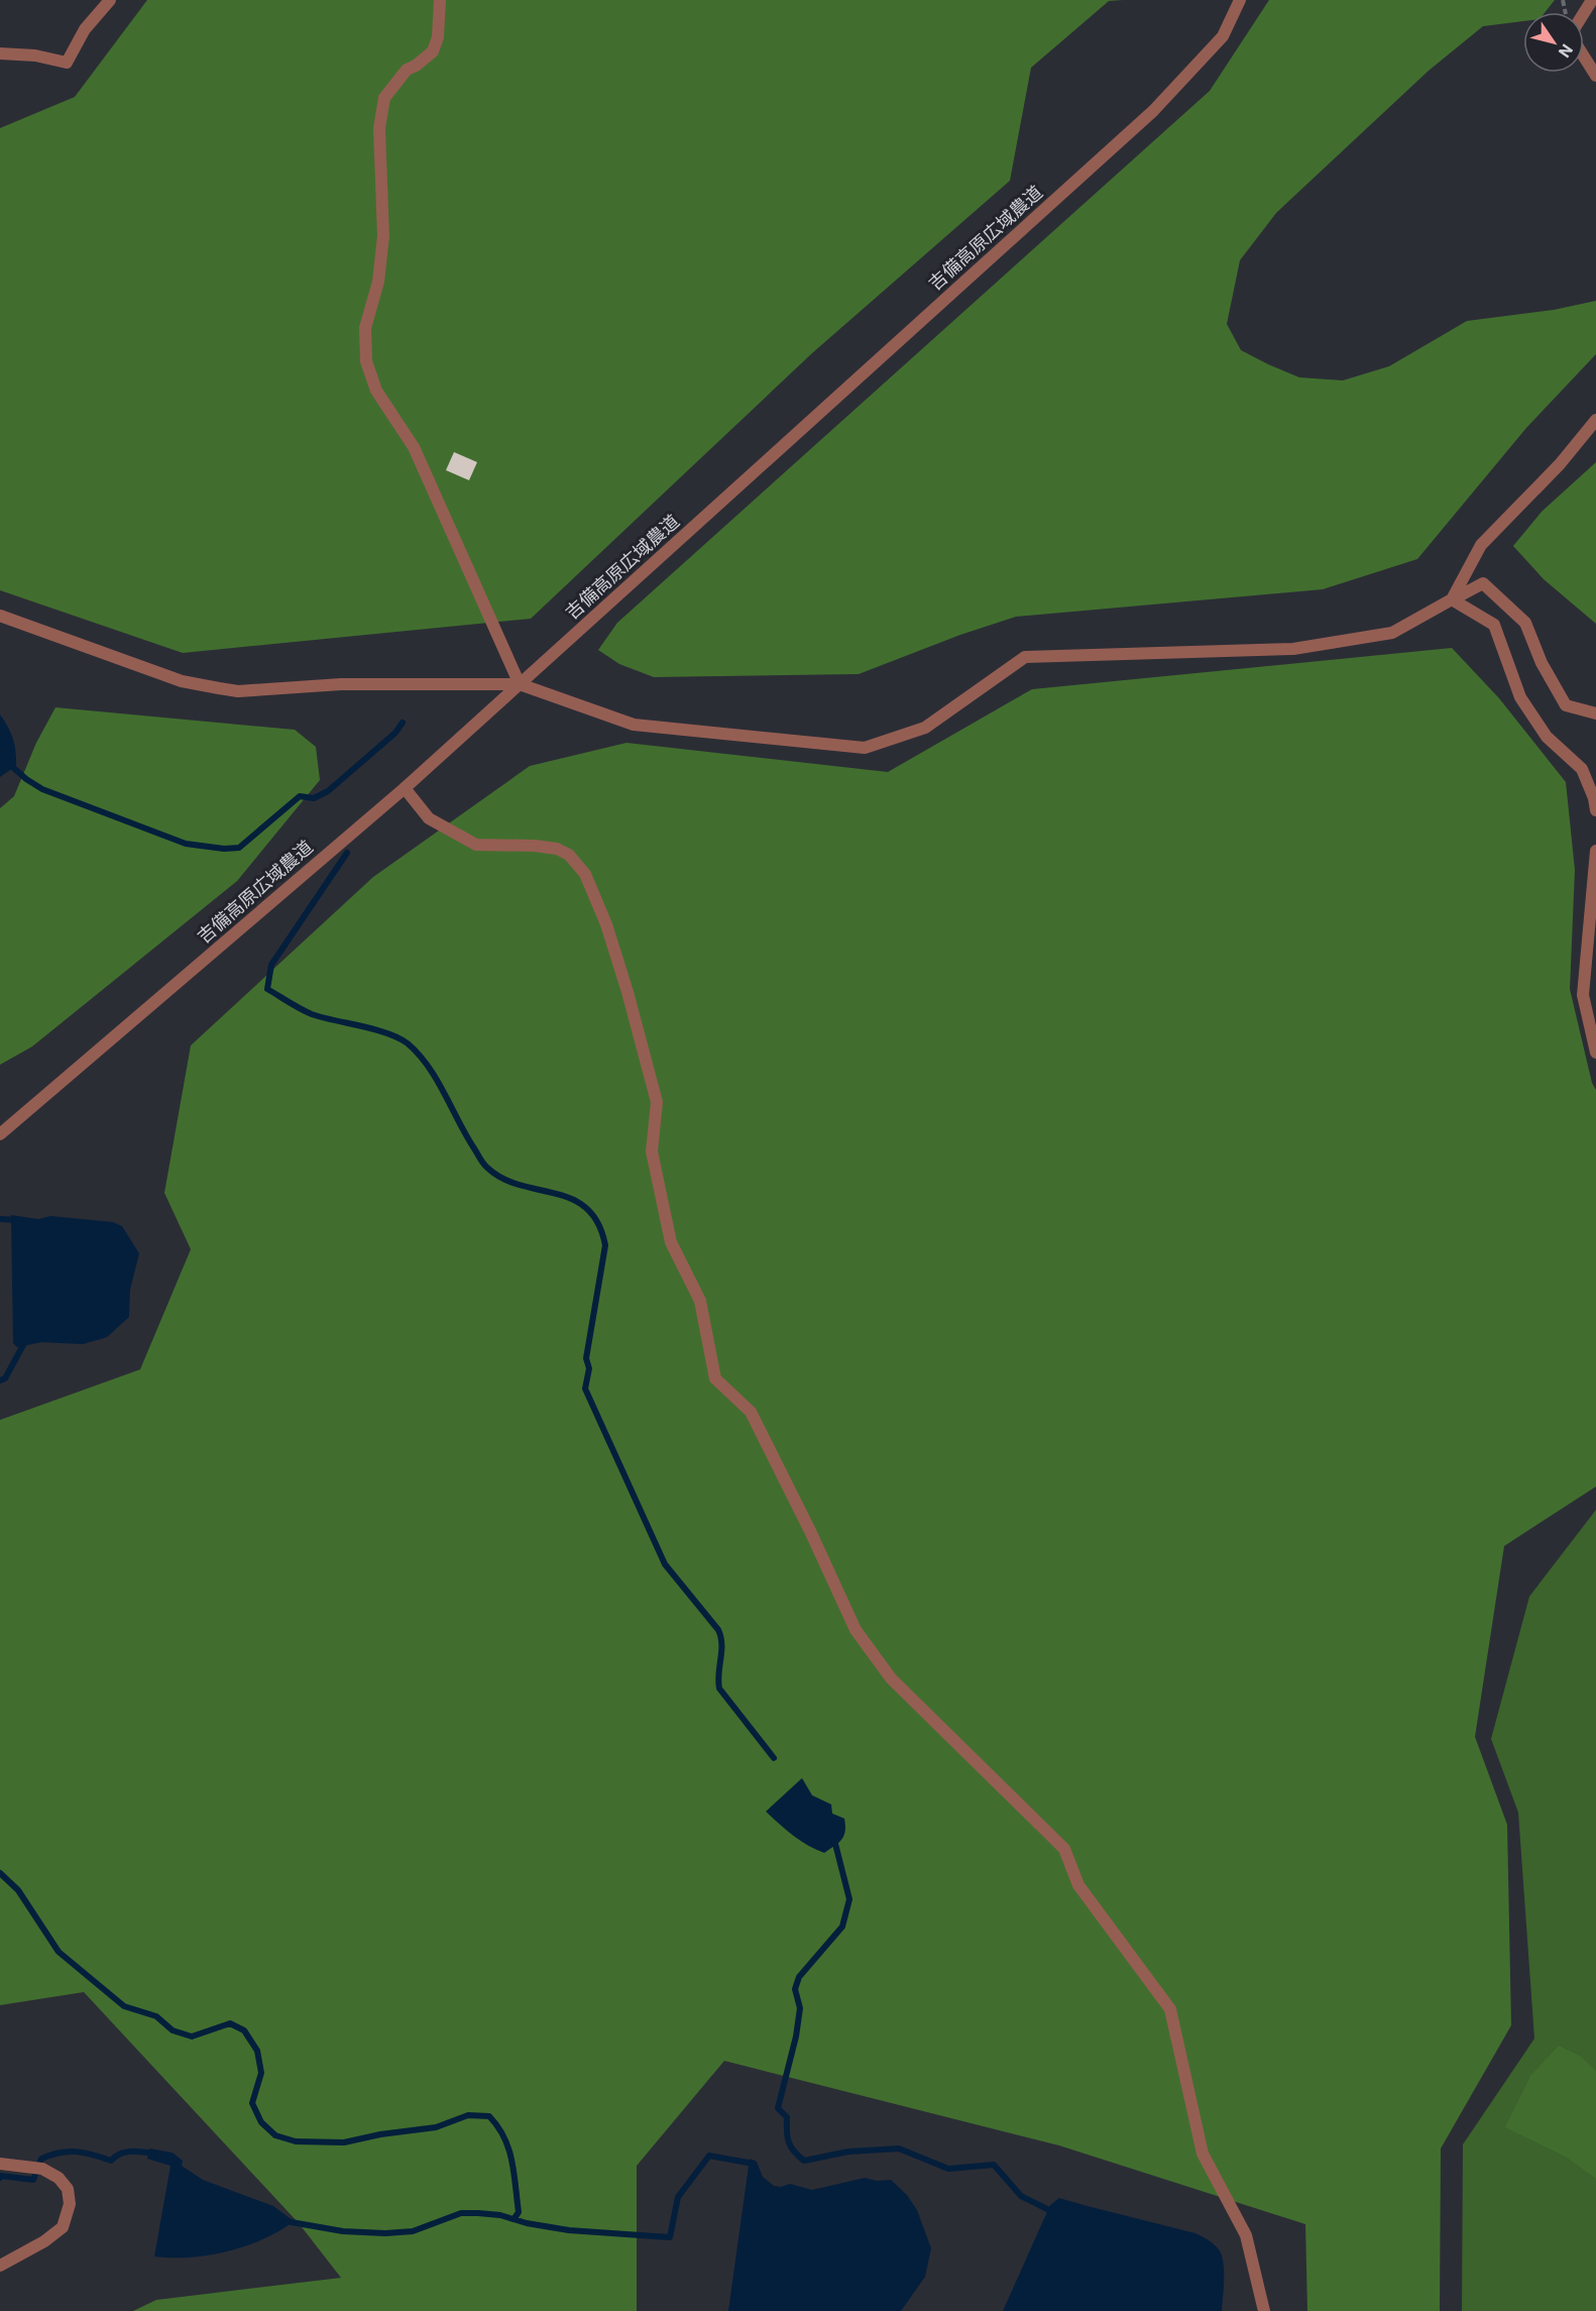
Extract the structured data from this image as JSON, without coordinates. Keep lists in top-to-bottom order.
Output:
{
  "streets": {
    "street": ["吉備高原広域農道"]
  },
  "north": "bottom right"
}
